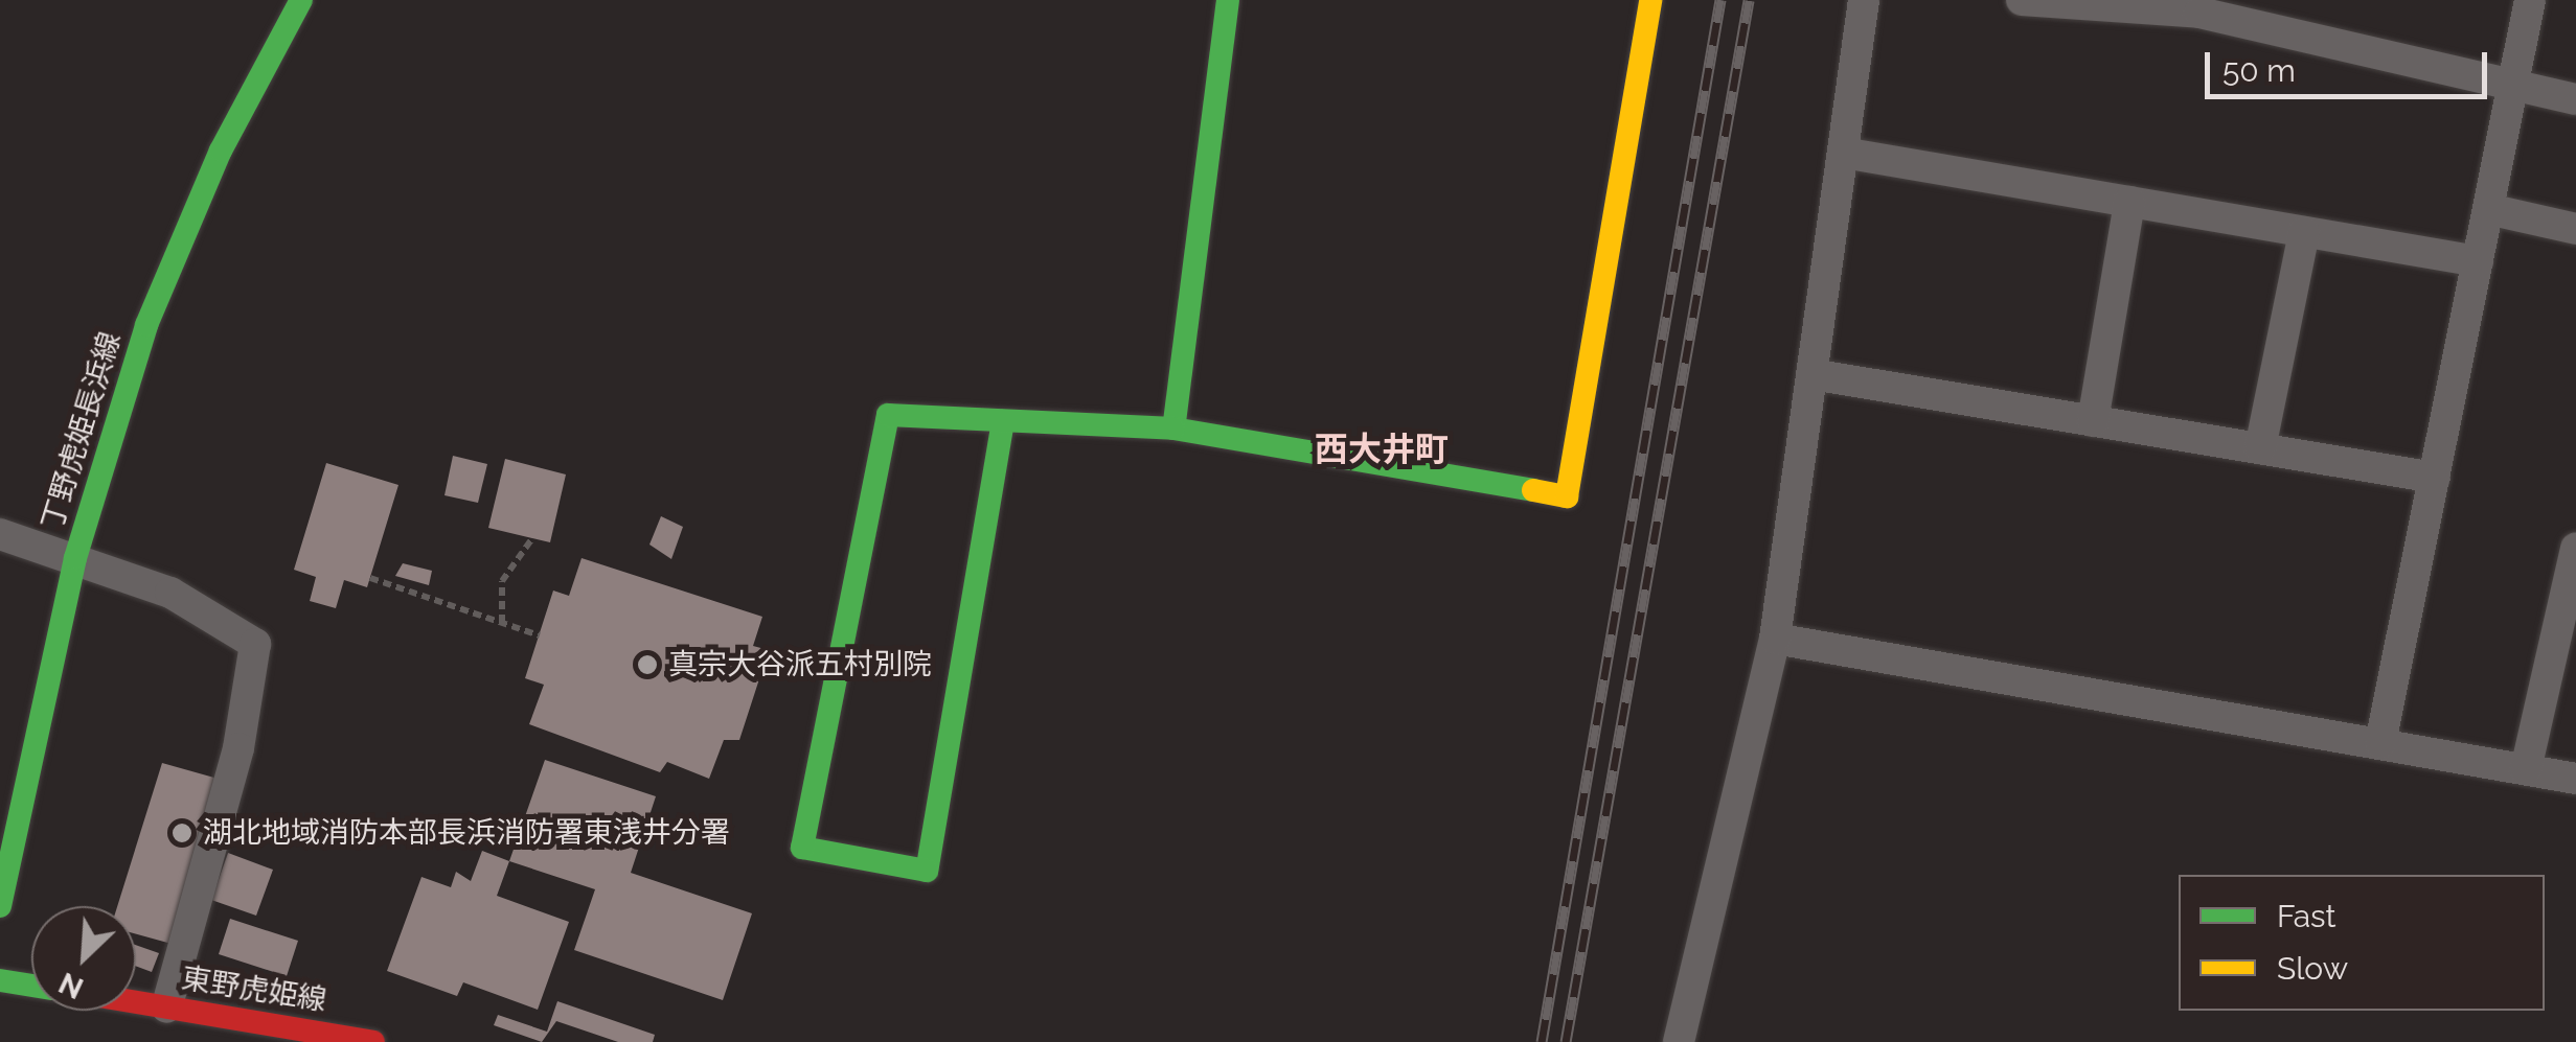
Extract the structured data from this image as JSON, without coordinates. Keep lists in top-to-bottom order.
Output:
{
  "streets": {
    "street": ["丁野虎姫長浜線", "東野虎姫線"]
  },
  "districts": ["西大井町"],
  "places": ["真宗大谷派五村別院", "湖北地域消防本部長浜消防署東浅井分署"],
  "legend": ["Fast", "Slow"],
  "scale_bar": "50 m",
  "north": "bottom left"
}
